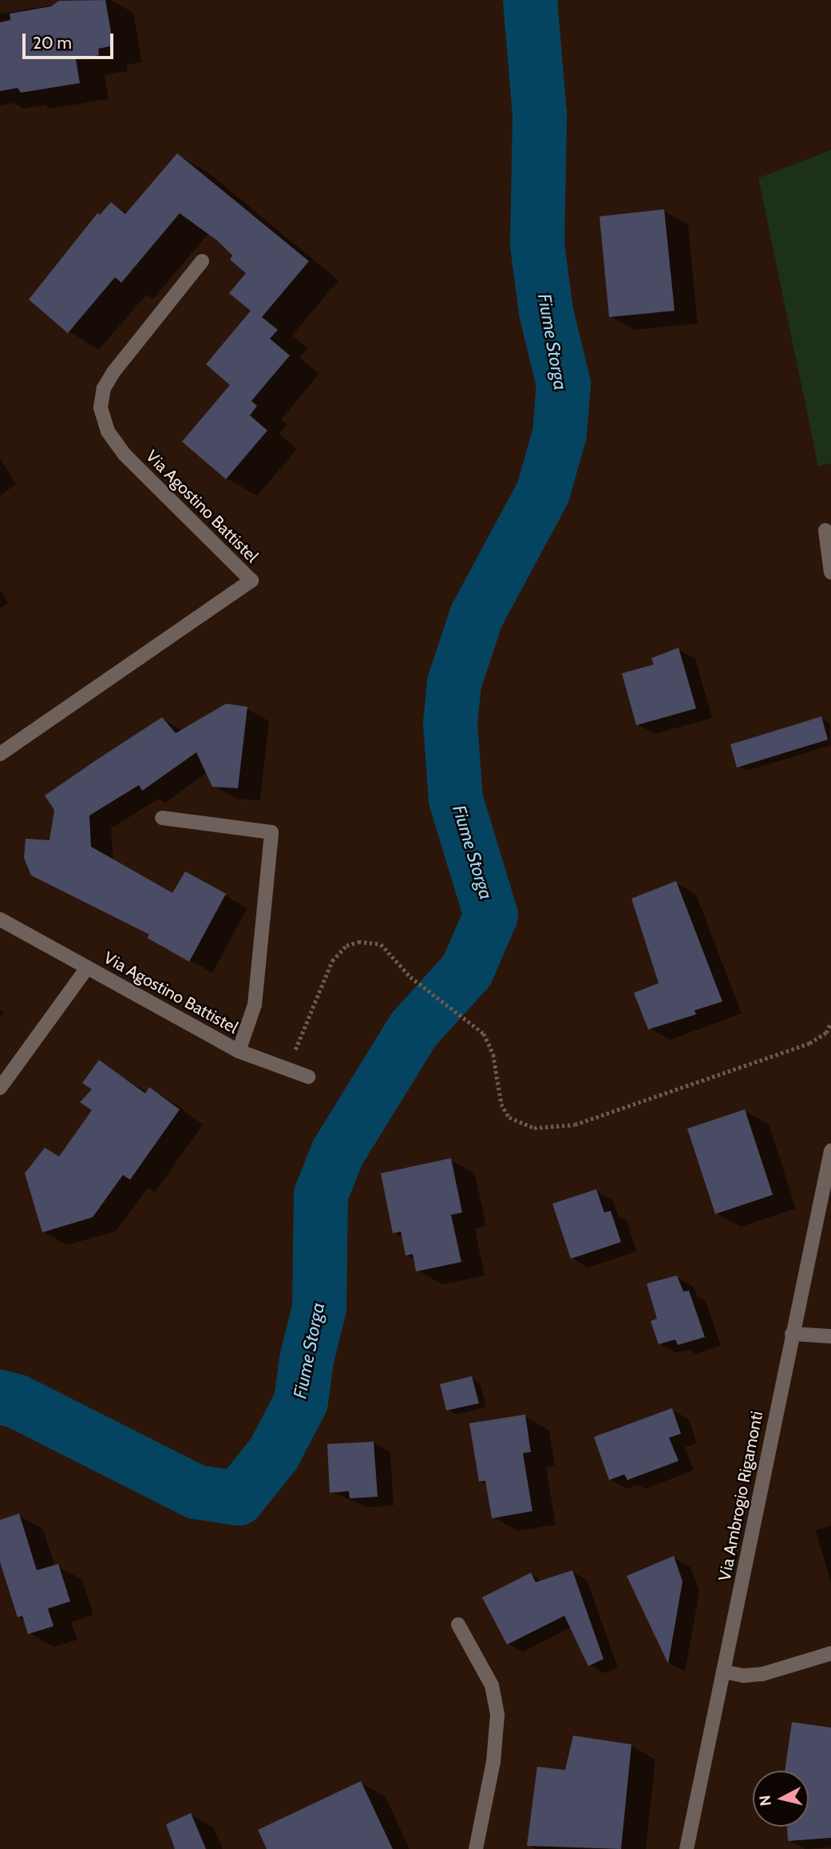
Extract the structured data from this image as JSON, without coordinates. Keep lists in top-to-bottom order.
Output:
{
  "streets": {
    "street": ["Via Agostino Battistel", "Via Ambrogio Rigamonti"]
  },
  "water": ["Fiume Storga"],
  "scale_bar": "20 m",
  "north": "left"
}
